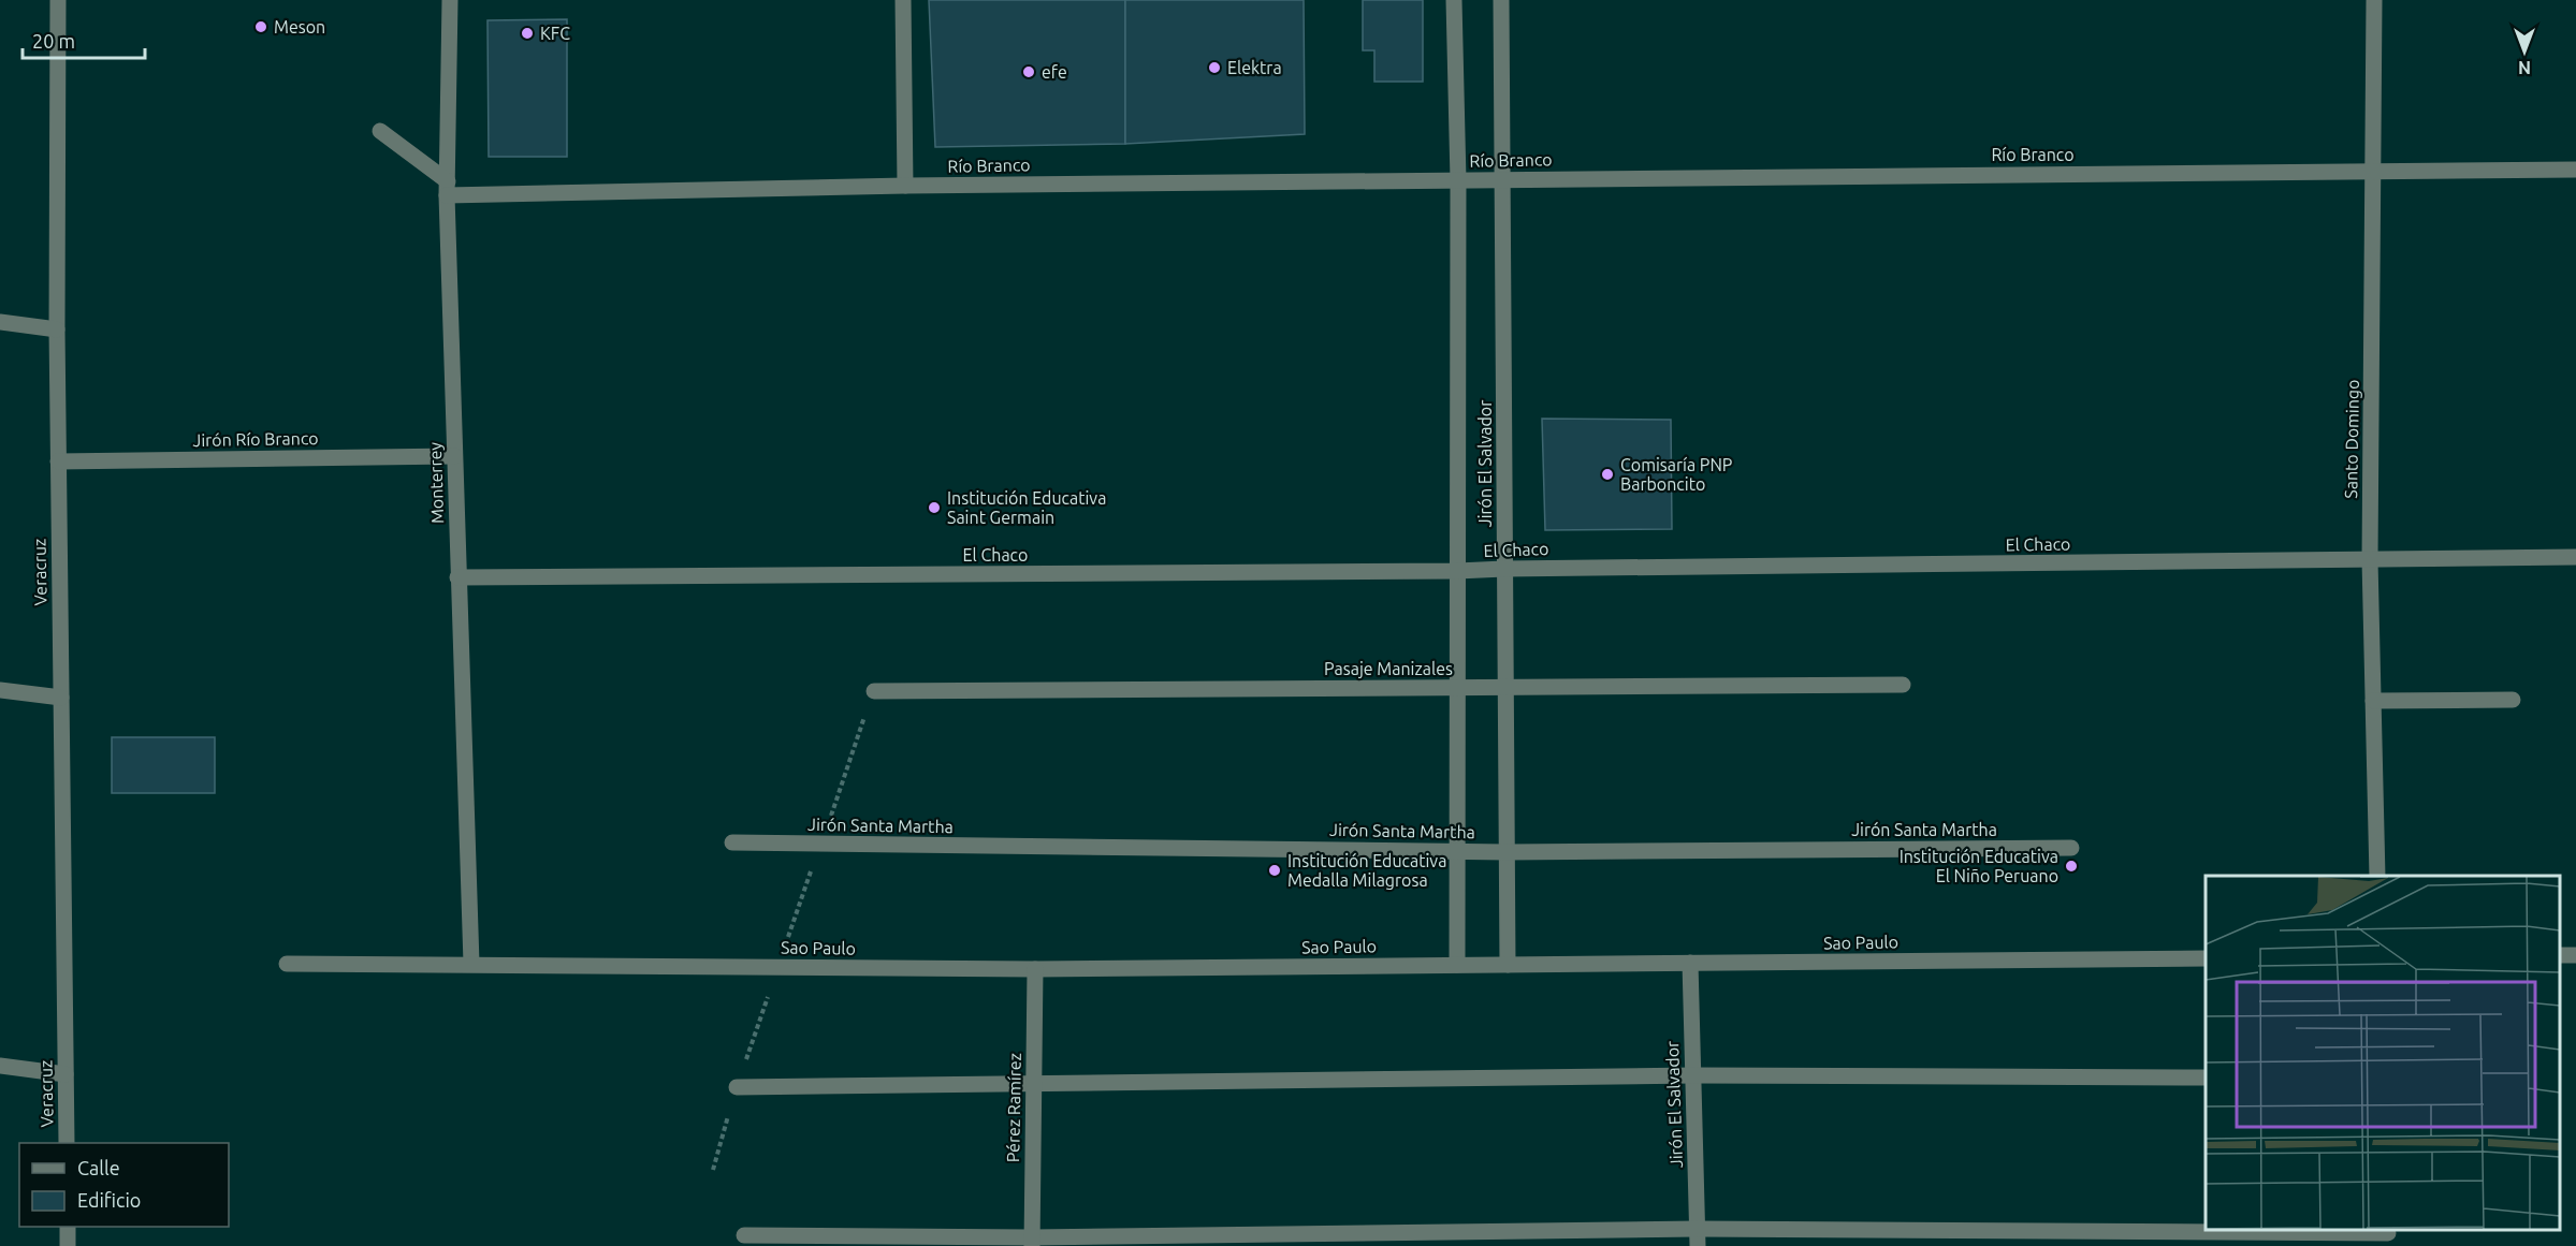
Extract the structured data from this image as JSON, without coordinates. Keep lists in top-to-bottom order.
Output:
{
  "streets": {
    "street": [
      "Río Branco",
      "Jirón Río Branco",
      "Santo Domingo",
      "Jirón El Salvador",
      "Monterrey",
      "El Chaco",
      "Veracruz",
      "Pasaje Manizales",
      "Jirón Santa Martha",
      "Sao Paulo",
      "Pérez Ramírez"
    ]
  },
  "crossings": [
    ["Río Branco", "Santo Domingo"],
    ["Río Branco", "Jirón El Salvador"],
    ["Río Branco", "Monterrey"],
    ["Jirón Río Branco", "Monterrey"],
    ["Jirón Río Branco", "Veracruz"],
    ["Santo Domingo", "El Chaco"],
    ["Jirón El Salvador", "El Chaco"],
    ["Jirón El Salvador", "Pasaje Manizales"],
    ["Jirón El Salvador", "Jirón Santa Martha"],
    ["Jirón El Salvador", "Sao Paulo"],
    ["Monterrey", "El Chaco"],
    ["Monterrey", "Sao Paulo"],
    ["Sao Paulo", "Pérez Ramírez"]
  ],
  "places": [
    "Meson",
    "KFC",
    "Elektra",
    "efe",
    "Comisaría PNP Barboncito",
    "Institución Educativa Saint Germain",
    "Institución Educativa El Niño Peruano",
    "Institución Educativa Medalla Milagrosa"
  ],
  "legend": ["Calle", "Edificio"],
  "scale_bar": "20 m",
  "north": "bottom"
}
